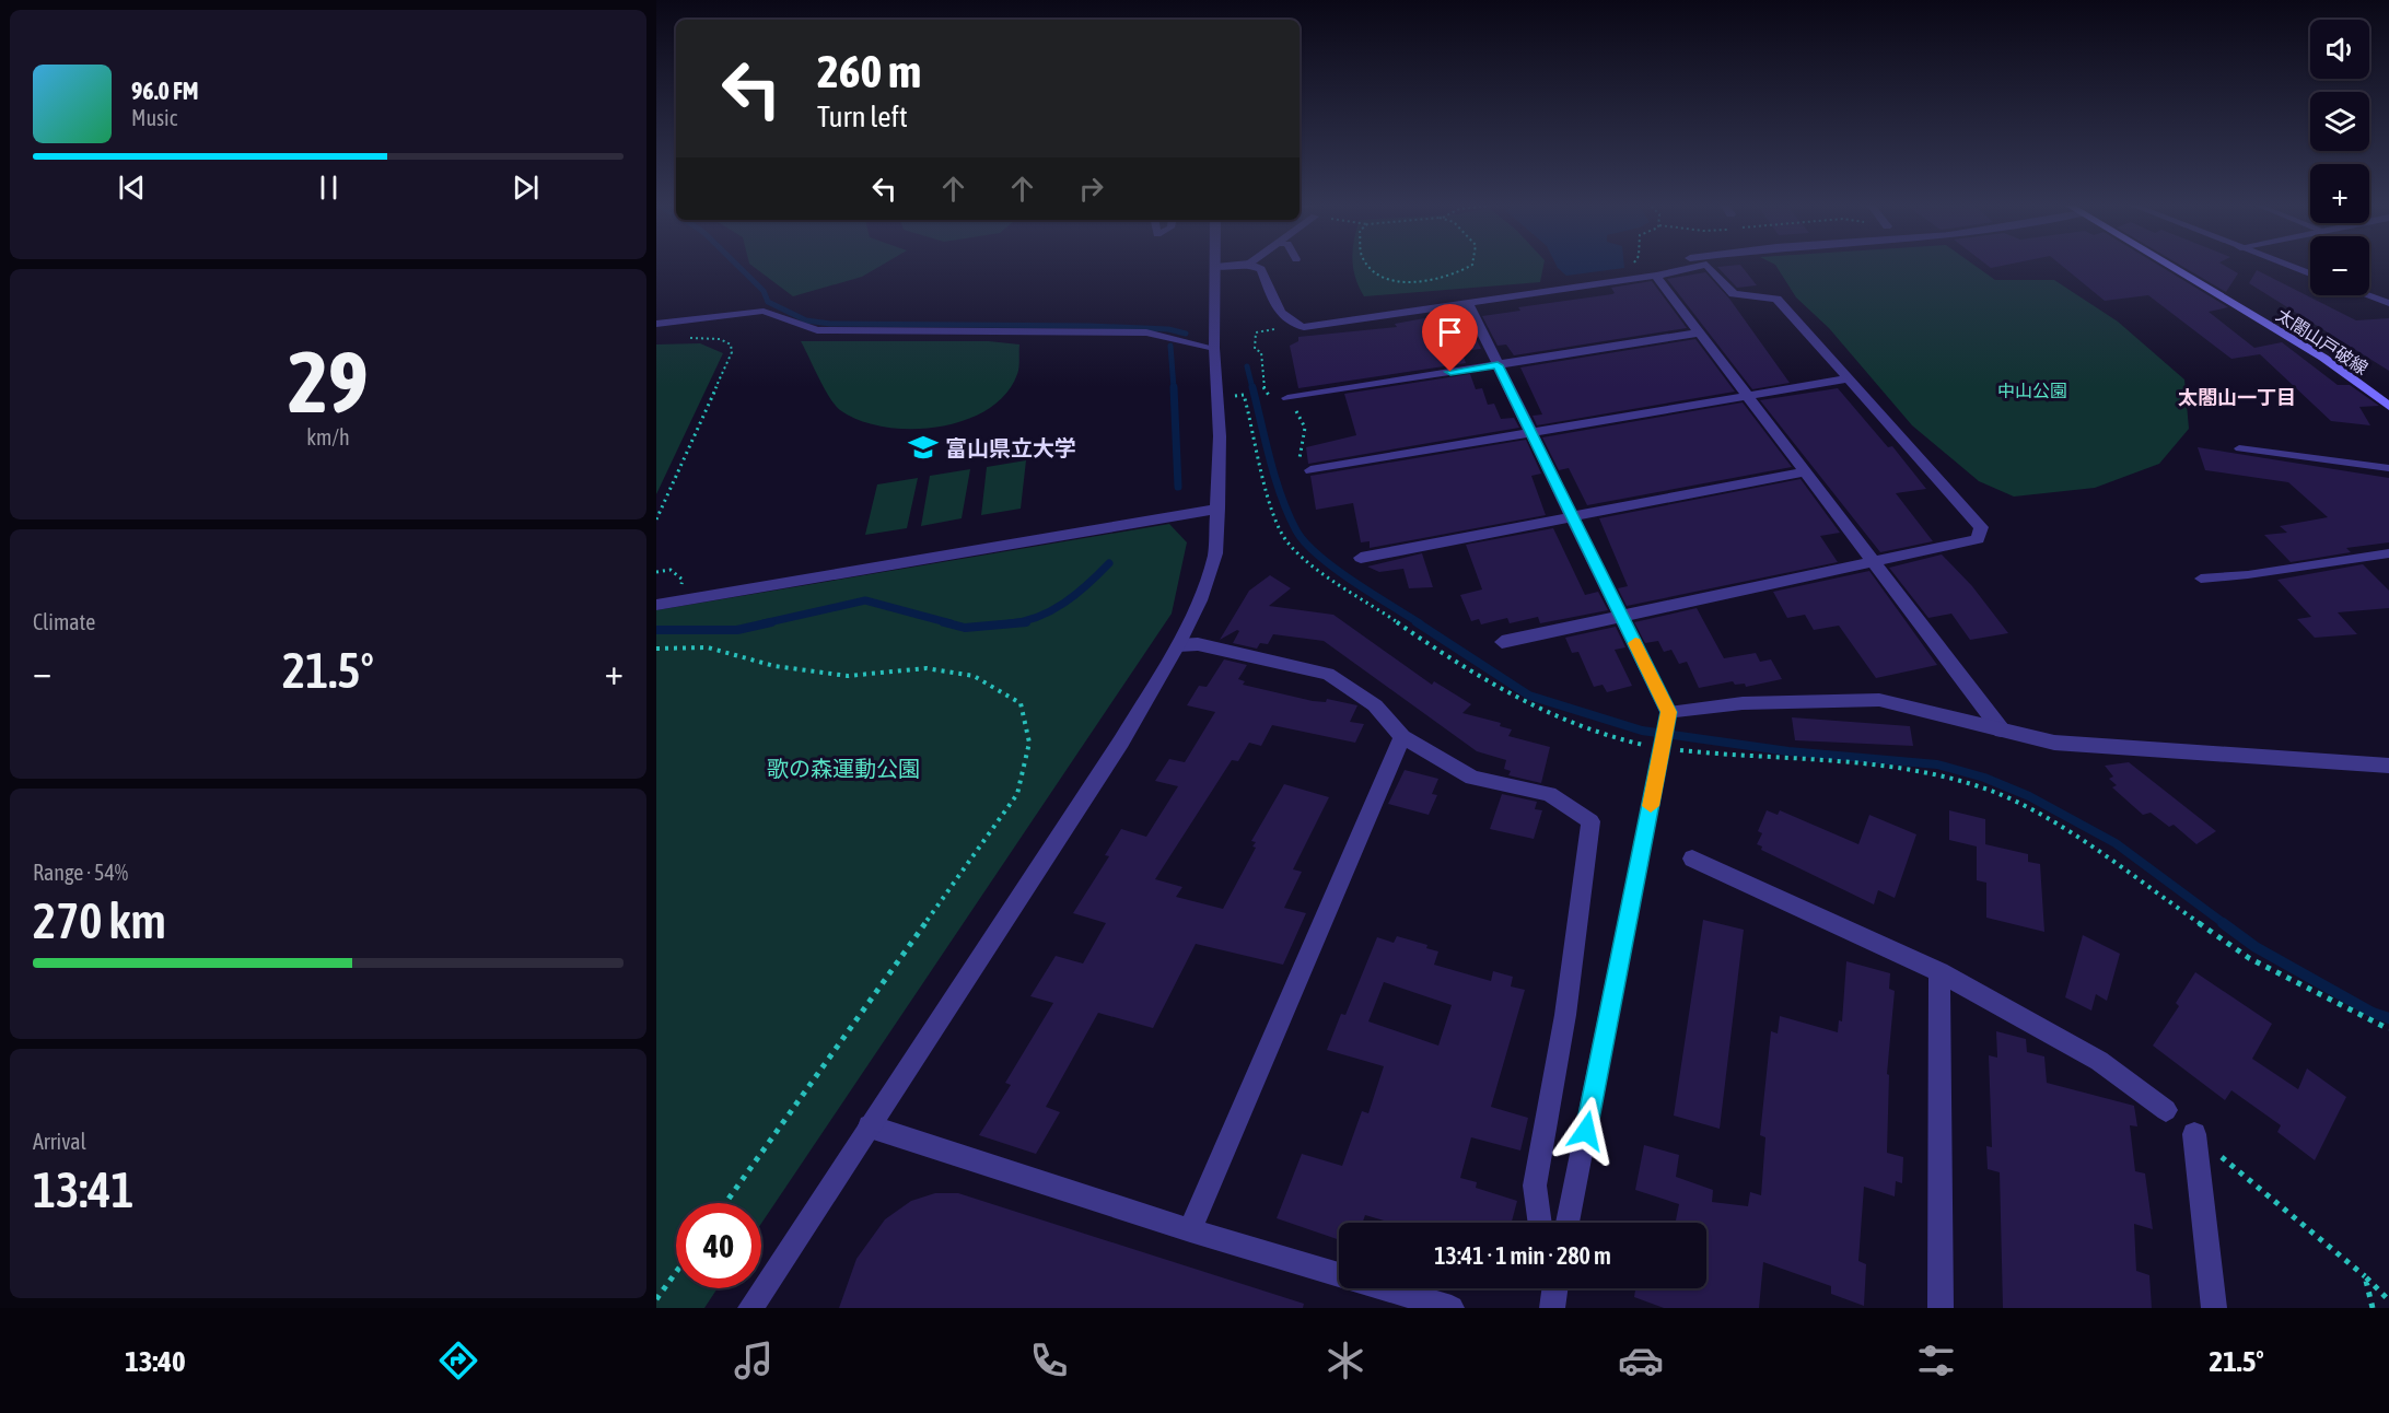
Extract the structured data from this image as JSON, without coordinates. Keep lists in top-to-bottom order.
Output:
{
  "streets": {
    "main road": ["太閤山戸破線"]
  },
  "districts": ["太閤山一丁目"],
  "parks": ["中山公園", "歌の森運動公園"],
  "places": {
    "school or university": ["富山県立大学"]
  },
  "page": {
    "map_buttons": ["+", "−"],
    "turn": ["260 m", "Turn left"],
    "song": ["96.0 FM", "Music"],
    "tile": [
      ["29", "km/h"],
      "Climate",
      ["Range · 54%", "270 km"],
      ["Arrival", "13:41"]
    ],
    "heat": ["−", "21.5°", "+"],
    "limit": "40",
    "trip": "13:41 · 1 min · 280 m",
    "tabs": ["13:40", "21.5°"]
  }
}
